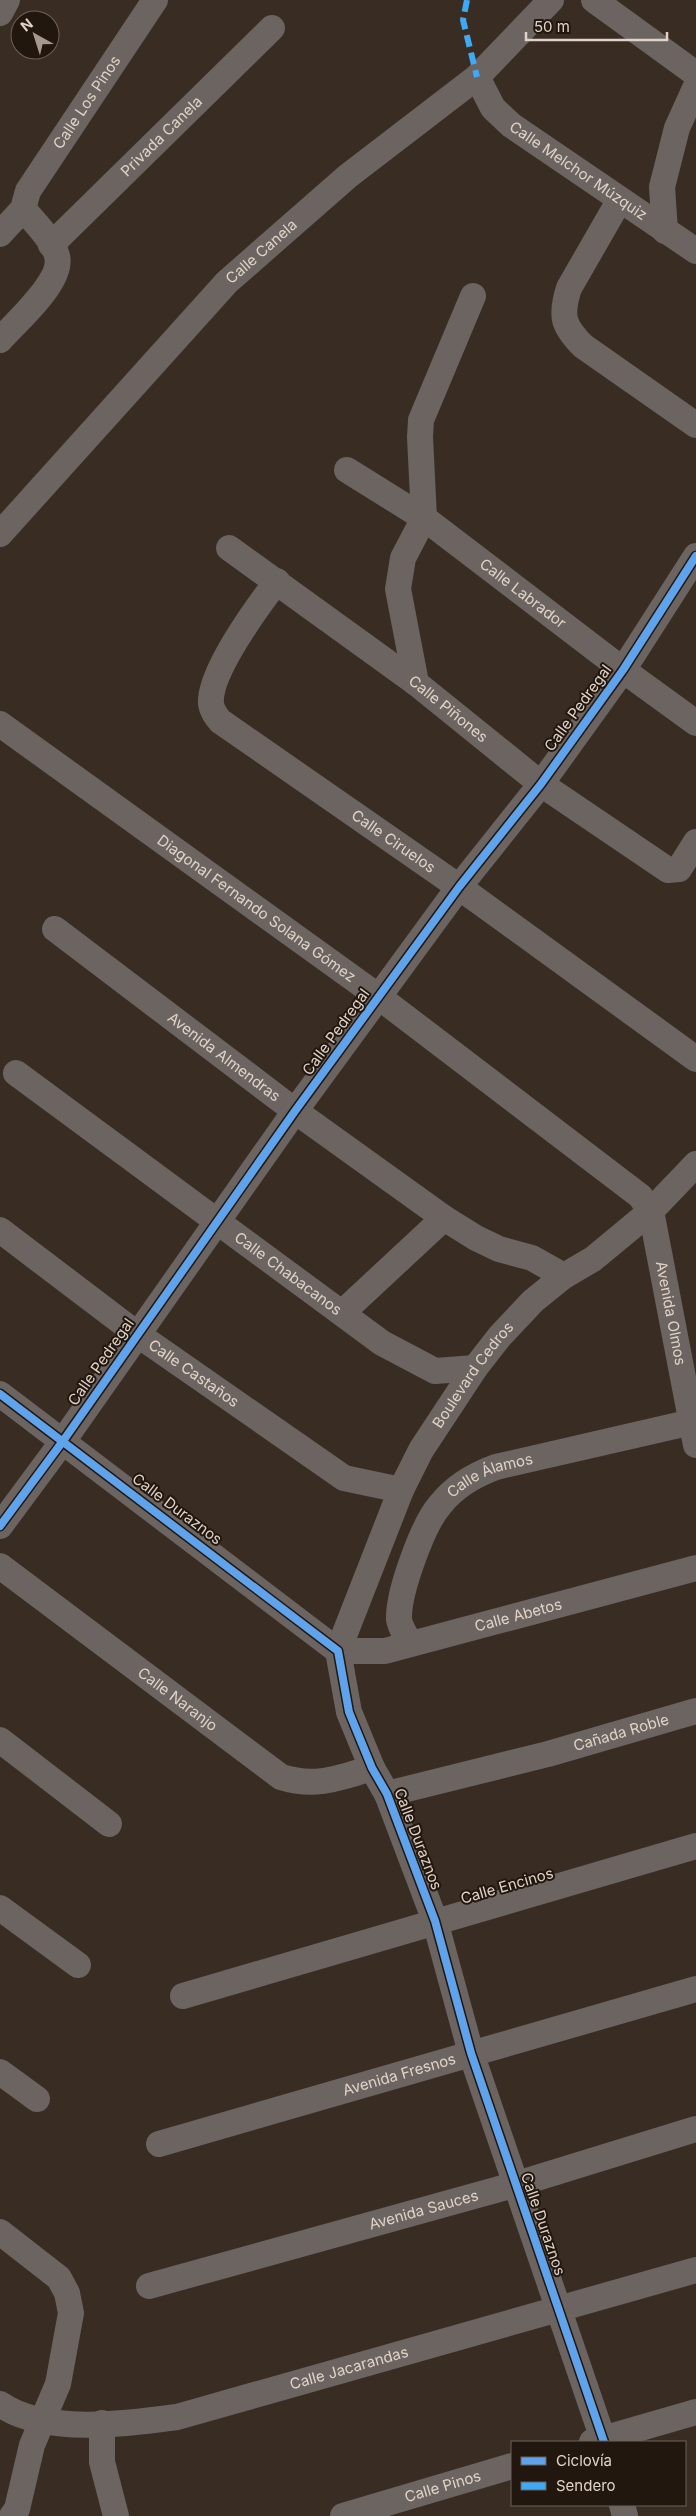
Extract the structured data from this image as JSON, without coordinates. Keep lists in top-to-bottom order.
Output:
{
  "streets": {
    "street": [
      "Calle Los Pinos",
      "Privada Canela",
      "Calle Melchor Múzquiz",
      "Calle Canela",
      "Calle Labrador",
      "Calle Pedregal",
      "Calle Piñones",
      "Calle Ciruelos",
      "Diagonal Fernando Solana Gómez",
      "Avenida Almendras",
      "Calle Chabacanos",
      "Avenida Olmos",
      "Calle Castaños",
      "Boulevard Cedros",
      "Calle Álamos",
      "Calle Duraznos",
      "Calle Abetos",
      "Calle Naranjo",
      "Cañada Roble",
      "Calle Encinos",
      "Avenida Fresnos",
      "Avenida Sauces",
      "Calle Jacarandas",
      "Calle Pinos"
    ]
  },
  "crossings": [
    ["Calle Melchor Múzquiz", "Calle Canela"],
    ["Calle Labrador", "Calle Pedregal"],
    ["Calle Pedregal", "Calle Piñones"],
    ["Calle Pedregal", "Calle Ciruelos"],
    ["Calle Pedregal", "Diagonal Fernando Solana Gómez"],
    ["Calle Pedregal", "Avenida Almendras"],
    ["Calle Pedregal", "Calle Chabacanos"],
    ["Calle Pedregal", "Calle Castaños"],
    ["Calle Pedregal", "Calle Duraznos"],
    ["Calle Piñones", "Calle Ciruelos"],
    ["Diagonal Fernando Solana Gómez", "Avenida Olmos"],
    ["Diagonal Fernando Solana Gómez", "Boulevard Cedros"],
    ["Avenida Almendras", "Boulevard Cedros"],
    ["Calle Chabacanos", "Boulevard Cedros"],
    ["Avenida Olmos", "Boulevard Cedros"],
    ["Avenida Olmos", "Calle Álamos"],
    ["Calle Castaños", "Boulevard Cedros"],
    ["Boulevard Cedros", "Calle Duraznos"],
    ["Boulevard Cedros", "Calle Abetos"],
    ["Calle Álamos", "Calle Abetos"],
    ["Calle Duraznos", "Calle Abetos"],
    ["Calle Duraznos", "Calle Naranjo"],
    ["Calle Duraznos", "Cañada Roble"],
    ["Calle Duraznos", "Calle Encinos"],
    ["Calle Duraznos", "Avenida Fresnos"],
    ["Calle Duraznos", "Avenida Sauces"],
    ["Calle Duraznos", "Calle Jacarandas"]
  ],
  "legend": ["Ciclovía", "Sendero"],
  "scale_bar": "50 m",
  "north": "top left"
}
